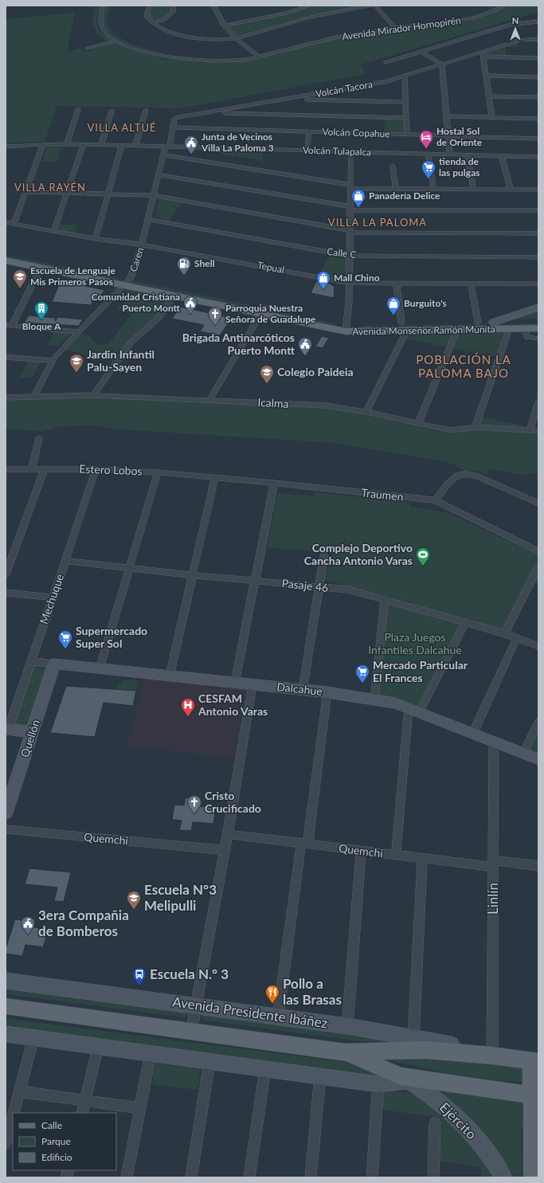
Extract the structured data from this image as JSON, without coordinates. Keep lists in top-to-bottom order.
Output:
{
  "streets": {
    "main road": ["Avenida Monseñor Ramón Munita", "Avenida Presidente Ibáñez"],
    "street": [
      "Avenida Mirador Hornopirén",
      "Volcán Tacora",
      "Volcán Copahue",
      "Volcán Tulapalca",
      "Calle C",
      "Caren",
      "Tepual",
      "Icalma",
      "Estero Lobos",
      "Traumen",
      "Pasaje 46",
      "Mechuque",
      "Dalcahue",
      "Quellón",
      "Quemchi",
      "Linlín",
      "Ejército"
    ]
  },
  "crossings": [
    ["Volcán Tacora", "Volcán Copahue"],
    ["Volcán Tacora", "Volcán Tulapalca"],
    ["Volcán Tacora", "Caren"],
    ["Volcán Tulapalca", "Caren"],
    ["Calle C", "Caren"],
    ["Caren", "Tepual"],
    ["Caren", "Avenida Monseñor Ramón Munita"],
    ["Caren", "Icalma"],
    ["Estero Lobos", "Traumen"],
    ["Estero Lobos", "Mechuque"],
    ["Pasaje 46", "Mechuque"],
    ["Mechuque", "Dalcahue"],
    ["Dalcahue", "Quellón"],
    ["Dalcahue", "Linlín"],
    ["Quemchi", "Linlín"],
    ["Linlín", "Avenida Presidente Ibáñez"],
    ["Avenida Presidente Ibáñez", "Ejército"]
  ],
  "districts": [
    "VILLA ALTUÉ",
    "VILLA RAYÉN",
    "VILLA LA PALOMA",
    "POBLACIÓN LA PALOMA BAJO"
  ],
  "parks": ["Plaza Juegos Infantiles Dalcahue"],
  "places": {
    "hotel": ["Hostal Sol de Oriente"],
    "public building": [
      "Junta de Vecinos Villa La Paloma 3",
      "Comunidad Cristiana Puerto Montt",
      "Brigada Antinarcóticos Puerto Montt",
      "3era Compañia de Bomberos"
    ],
    "supermarket": ["tienda de las pulgas", "Supermercado Super Sol", "Mercado Particular El Frances"],
    "shop": ["Panadería Delice", "Mall Chino", "Burguito's"],
    "fuel station": ["Shell"],
    "school or university": [
      "Escuela de Lenguaje Mis Primeros Pasos",
      "Jardin Infantil Palu-Sayen",
      "Colegio Paideia",
      "Escuela N°3 Melipulli"
    ],
    "building": ["Bloque A"],
    "church": ["Parroquia Nuestra Señora de Guadalupe", "Cristo Crucificado"],
    "sports": ["Complejo Deportivo Cancha Antonio Varas"],
    "hospital": ["CESFAM Antonio Varas"],
    "bus stop": ["Escuela N.° 3"],
    "restaurant": ["Pollo a las Brasas"]
  },
  "legend": ["Calle", "Parque", "Edificio"],
  "north": "top"
}
